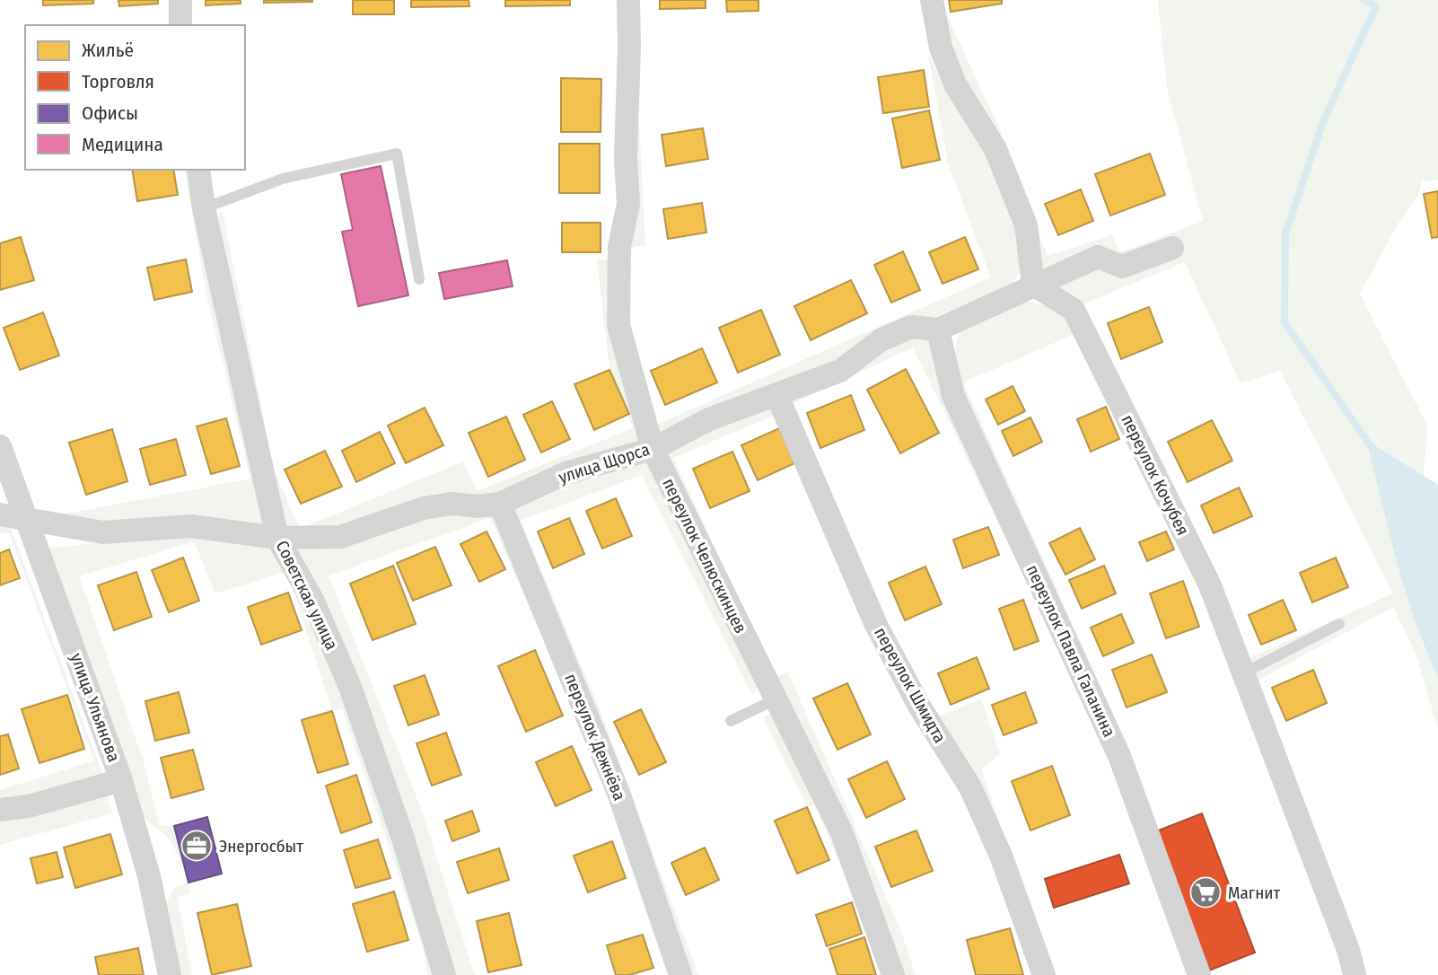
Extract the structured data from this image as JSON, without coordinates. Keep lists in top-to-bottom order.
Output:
{
  "streets": {
    "street": [
      "улица Щорса",
      "переулок Кочубея",
      "переулок Челюскинцев",
      "Советская улица",
      "переулок Павла Галанина",
      "переулок Шмидта",
      "улица Ульянова",
      "переулок Дежнёва"
    ]
  },
  "crossings": [
    ["улица Щорса", "переулок Кочубея"],
    ["улица Щорса", "переулок Челюскинцев"],
    ["улица Щорса", "Советская улица"],
    ["улица Щорса", "переулок Павла Галанина"],
    ["улица Щорса", "переулок Шмидта"],
    ["улица Щорса", "улица Ульянова"],
    ["улица Щорса", "переулок Дежнёва"]
  ],
  "places": {
    "office": ["Энергосбыт"],
    "supermarket": ["Магнит"]
  },
  "legend": [
    "Жильё",
    "Торговля",
    "Офисы",
    "Медицина"
  ]
}
